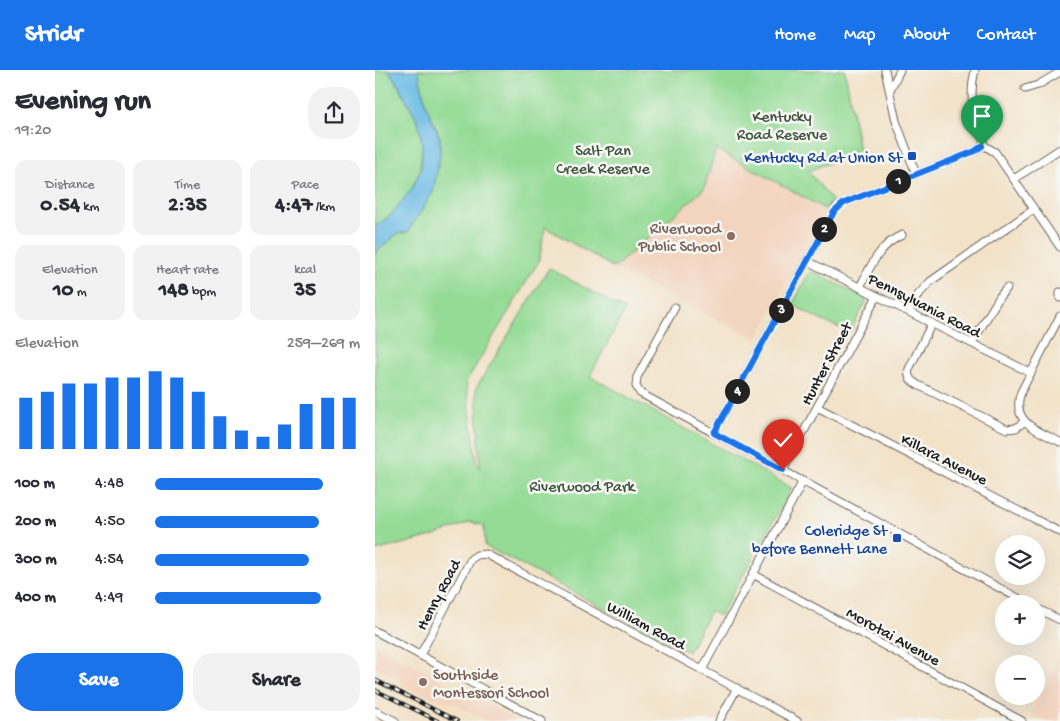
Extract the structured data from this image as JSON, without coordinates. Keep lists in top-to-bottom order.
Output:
{
  "streets": {
    "street": [
      "Pennsylvania Road",
      "Hunter Street",
      "Killara Avenue",
      "Henry Road",
      "William Road",
      "Morotai Avenue"
    ]
  },
  "crossings": [
    ["Pennsylvania Road", "Hunter Street"],
    ["Hunter Street", "Killara Avenue"],
    ["Henry Road", "William Road"]
  ],
  "parks": ["Kentucky Road Reserve", "Salt Pan Creek Reserve", "Riverwood Park"],
  "places": {
    "transit": ["Kentucky Rd at Union St", "Coleridge St before Bennett Lane"],
    "other": ["Riverwood Public School", "Southside Montessori School"]
  },
  "page": {
    "header": "Stridr",
    "nav": [
      "Home",
      "Map",
      "About",
      "Contact"
    ],
    "heading": ["Evening run", "19:20"],
    "stats": [
      ["Distance", "0.54 km"],
      ["Time", "2:35"],
      ["Pace", "4:47 /km"],
      ["Elevation", "10 m"],
      ["Heart rate", "148 bpm"],
      ["kcal", "35"]
    ],
    "pins": [
      "1",
      "2",
      "3",
      "4"
    ],
    "chart": ["Elevation", "259–269 m"],
    "list": [
      {
        "name": "100 m",
        "note": "4:48"
      },
      {
        "name": "200 m",
        "note": "4:50"
      },
      {
        "name": "300 m",
        "note": "4:54"
      },
      {
        "name": "400 m",
        "note": "4:49"
      }
    ],
    "map_buttons": ["+", "−"],
    "buttons": ["Save", "Share"]
  }
}
